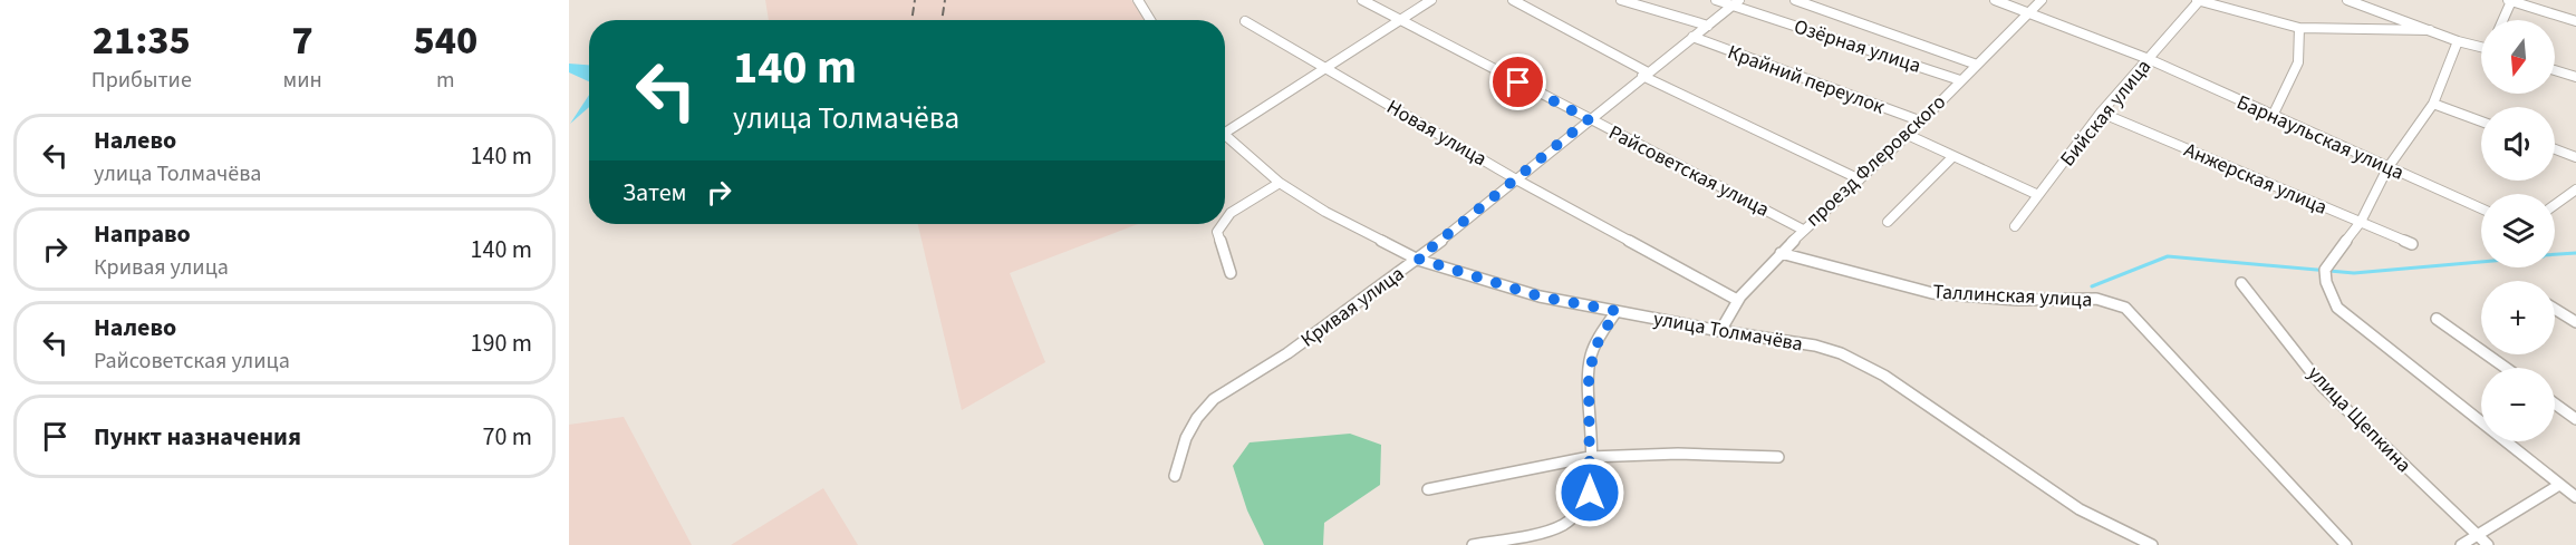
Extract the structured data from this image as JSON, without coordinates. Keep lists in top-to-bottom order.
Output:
{
  "streets": {
    "street": [
      "Озёрная улица",
      "Крайний переулок",
      "Бийская улица",
      "Новая улица",
      "Барнаульская улица",
      "проезд Флеровского",
      "Райсоветская улица",
      "Анжерская улица",
      "Таллинская улица",
      "Кривая улица",
      "улица Толмачёва",
      "улица Щепкина"
    ]
  },
  "crossings": [
    ["Озёрная улица", "проезд Флеровского"],
    ["Озёрная улица", "Кривая улица"],
    ["Крайний переулок", "проезд Флеровского"],
    ["Крайний переулок", "Кривая улица"],
    ["Бийская улица", "Барнаульская улица"],
    ["Бийская улица", "Анжерская улица"],
    ["Новая улица", "проезд Флеровского"],
    ["Новая улица", "Кривая улица"],
    ["Барнаульская улица", "проезд Флеровского"],
    ["проезд Флеровского", "Райсоветская улица"],
    ["проезд Флеровского", "Таллинская улица"],
    ["проезд Флеровского", "улица Толмачёва"],
    ["Райсоветская улица", "Кривая улица"],
    ["Кривая улица", "улица Толмачёва"]
  ],
  "north": "bottom",
  "page": {
    "eta": [
      "21:35",
      "Прибытие",
      "7",
      "мин",
      "540",
      "m"
    ],
    "map_buttons": ["+", "−"],
    "turn": ["140 m", "улица Толмачёва"],
    "list": [
      {
        "name": "Налево",
        "note": "улица Толмачёва",
        "value": "140 m"
      },
      {
        "name": "Направо",
        "note": "Кривая улица",
        "value": "140 m"
      },
      {
        "name": "Налево",
        "note": "Райсоветская улица",
        "value": "190 m"
      },
      {
        "name": "Пункт назначения",
        "value": "70 m"
      }
    ],
    "then": "Затем"
  }
}
